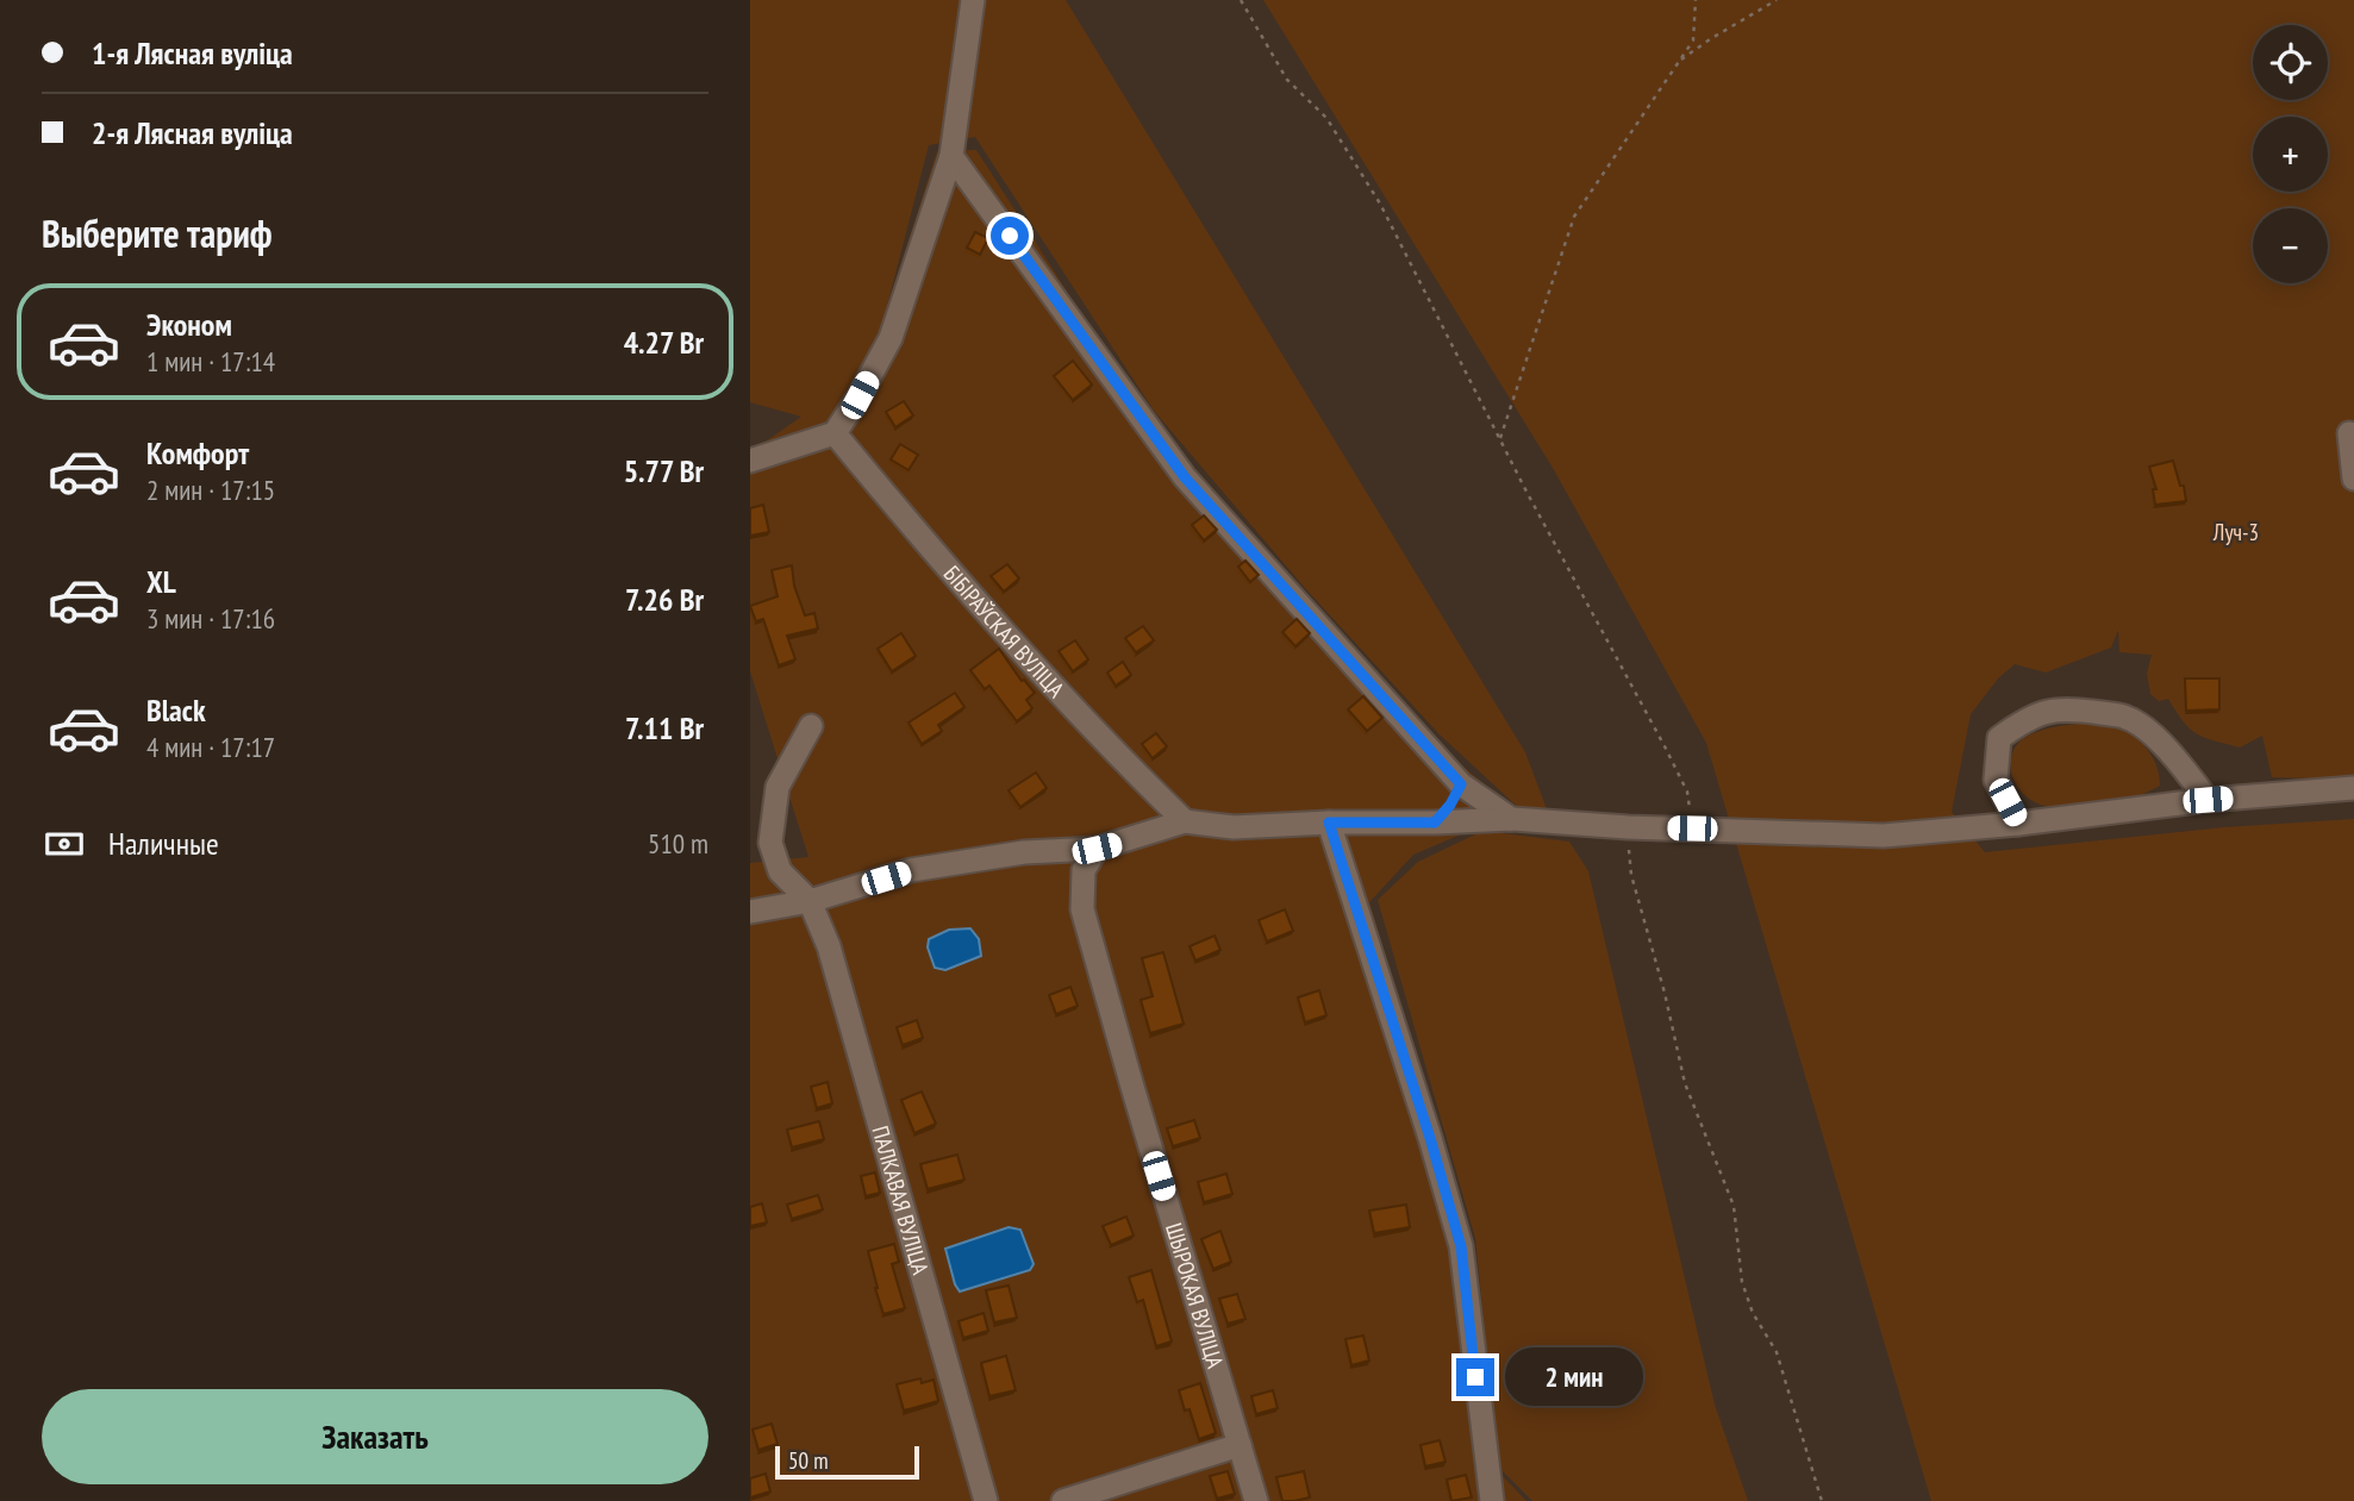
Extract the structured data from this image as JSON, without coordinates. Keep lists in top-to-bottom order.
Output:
{
  "streets": {
    "street": ["БІБІРАЎСКАЯ ВУЛІЦА", "ПАЛКАВАЯ ВУЛІЦА", "ШЫРОКАЯ ВУЛІЦА"]
  },
  "parks": ["Луч-3"],
  "scale_bar": "50 m",
  "page": {
    "banner": ["1-я Лясная вуліца", "2-я Лясная вуліца"],
    "map_buttons": ["+", "−"],
    "heading": "Выберите тариф",
    "list": [
      {
        "name": "Эконом",
        "note": "1 мин · 17:14",
        "value": "4.27 Br"
      },
      {
        "name": "Комфорт",
        "note": "2 мин · 17:15",
        "value": "5.77 Br"
      },
      {
        "name": "XL",
        "note": "3 мин · 17:16",
        "value": "7.26 Br"
      },
      {
        "name": "Black",
        "note": "4 мин · 17:17",
        "value": "7.11 Br"
      }
    ],
    "pay": ["Наличные", "510 m"],
    "bubble": "2 мин",
    "buttons": "Заказать",
    "scale": "50 m"
  }
}
